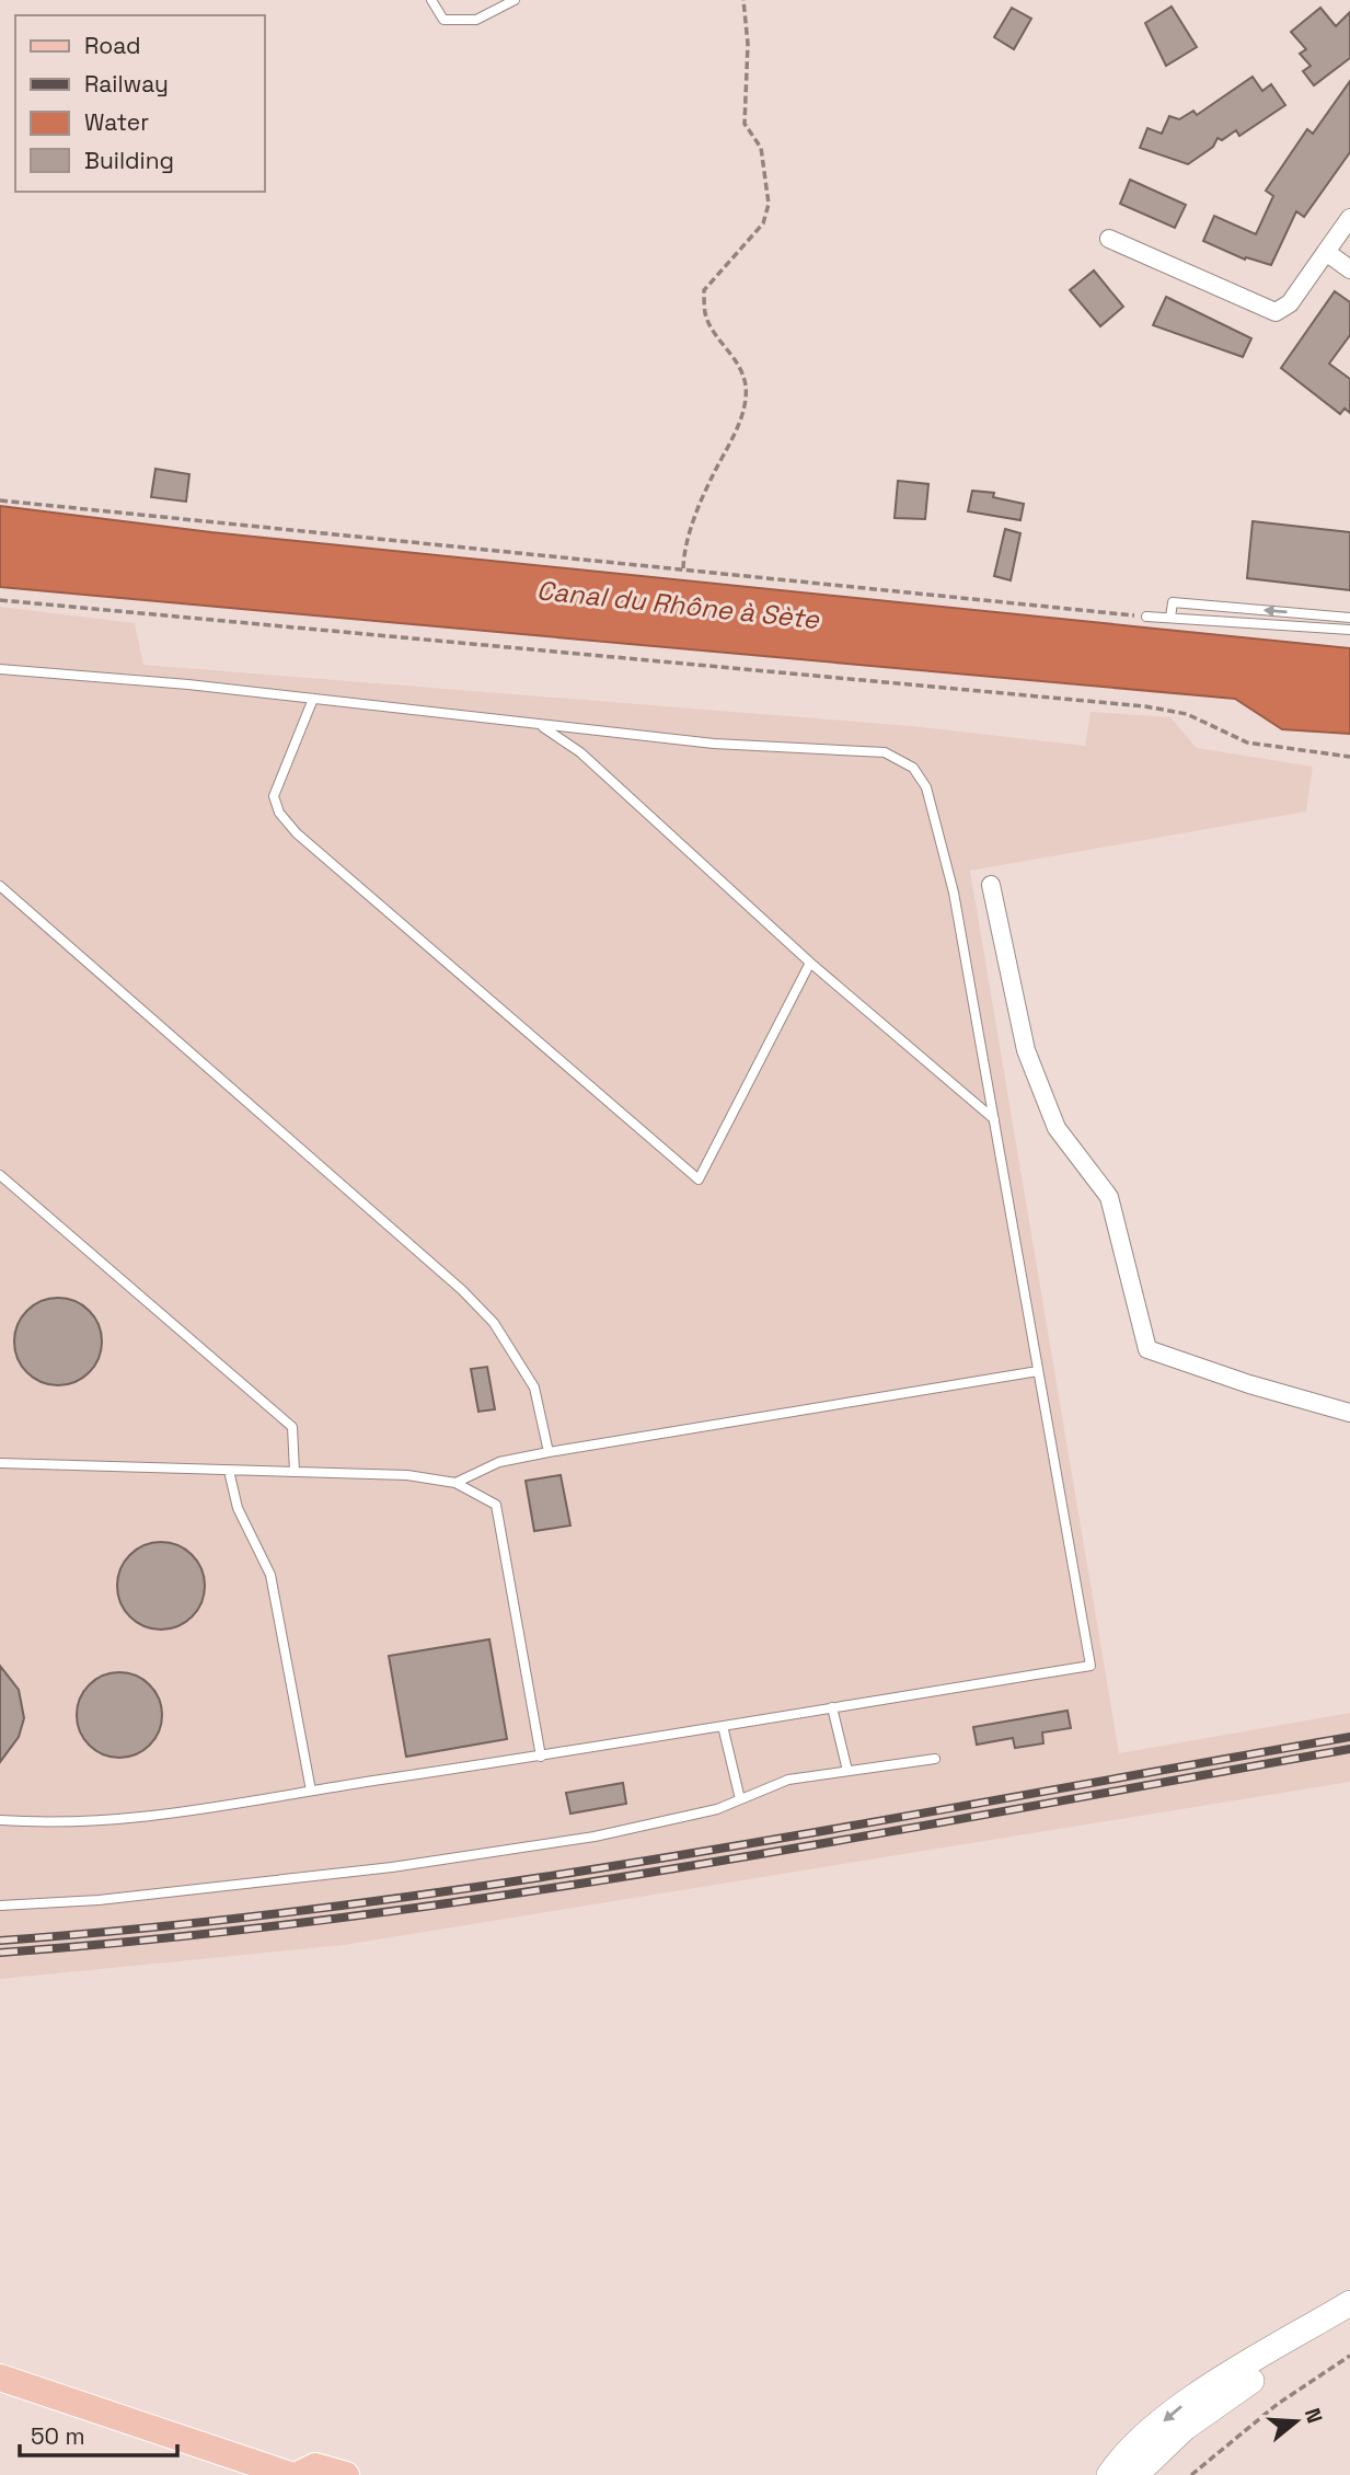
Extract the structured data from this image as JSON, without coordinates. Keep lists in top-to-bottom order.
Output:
{
  "water": ["Canal du Rhône à Sète"],
  "legend": [
    "Road",
    "Railway",
    "Water",
    "Building"
  ],
  "scale_bar": "50 m",
  "north": "right"
}
